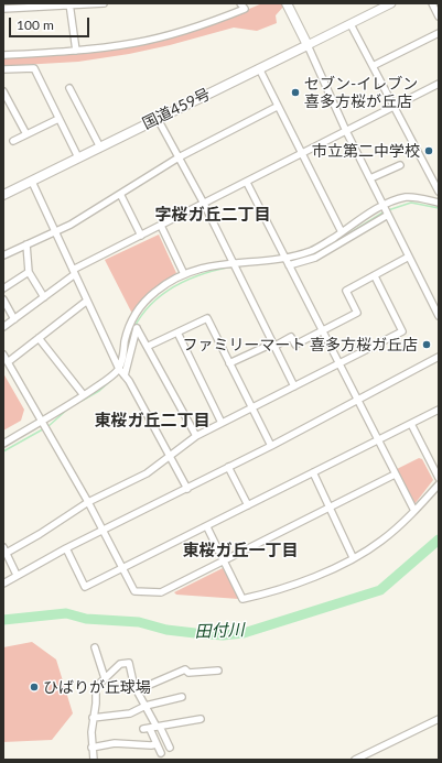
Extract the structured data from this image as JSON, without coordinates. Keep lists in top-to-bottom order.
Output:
{
  "streets": {
    "highway": ["国道459号"]
  },
  "districts": ["字桜ガ丘二丁目", "東桜ガ丘二丁目", "東桜ガ丘一丁目"],
  "water": ["田付川"],
  "places": [
    "セブン-イレブン 喜多方桜が丘店",
    "市立第二中学校",
    "ファミリーマート 喜多方桜ガ丘店",
    "ひばりが丘球場"
  ],
  "scale_bar": "100 m"
}
